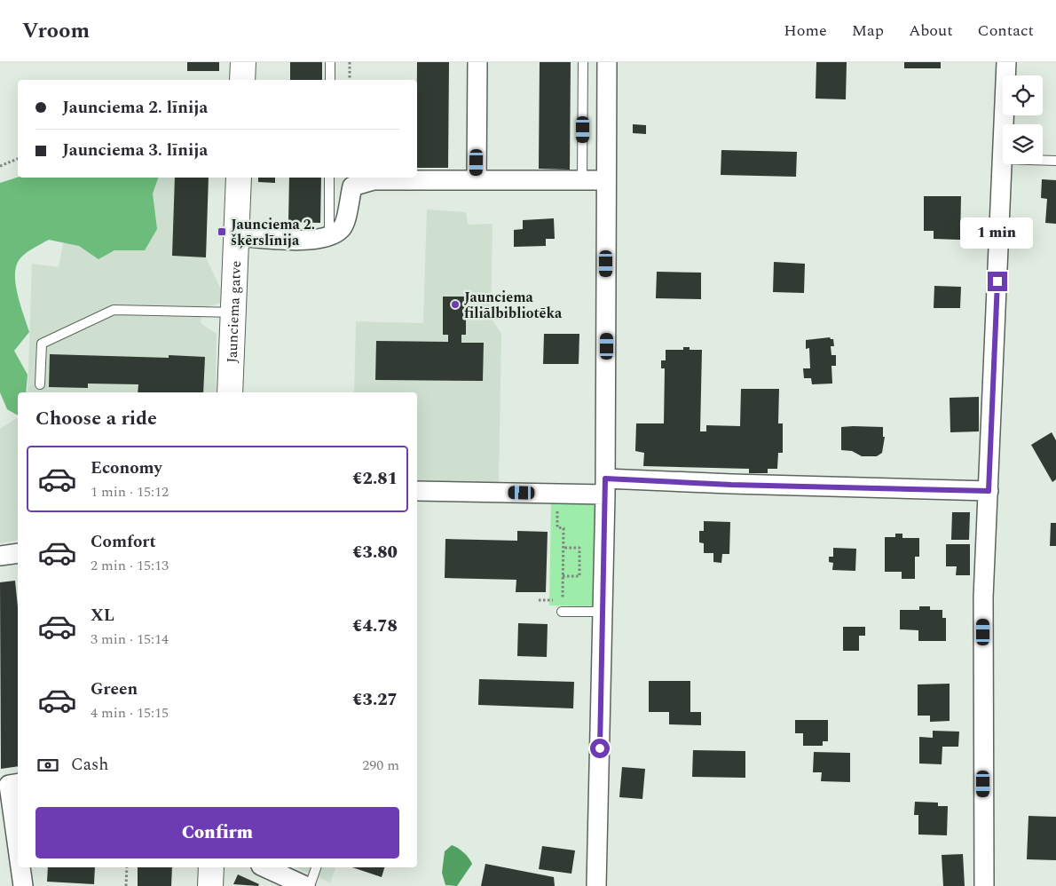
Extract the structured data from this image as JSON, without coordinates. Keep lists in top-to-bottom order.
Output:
{
  "streets": {
    "main road": ["Jaunciema gatve"]
  },
  "places": {
    "transit": ["Jaunciema 2. šķērslīnija"],
    "other": ["Jaunciema filiālbibliotēka"]
  },
  "page": {
    "header": "Vroom",
    "nav": [
      "Home",
      "Map",
      "About",
      "Contact"
    ],
    "banner": ["Jaunciema 2. līnija", "Jaunciema 3. līnija"],
    "bubble": "1 min",
    "heading": "Choose a ride",
    "list": [
      {
        "name": "Economy",
        "note": "1 min · 15:12",
        "value": "€2.81"
      },
      {
        "name": "Comfort",
        "note": "2 min · 15:13",
        "value": "€3.80"
      },
      {
        "name": "XL",
        "note": "3 min · 15:14",
        "value": "€4.78"
      },
      {
        "name": "Green",
        "note": "4 min · 15:15",
        "value": "€3.27"
      }
    ],
    "pay": ["Cash", "290 m"],
    "buttons": "Confirm"
  }
}
